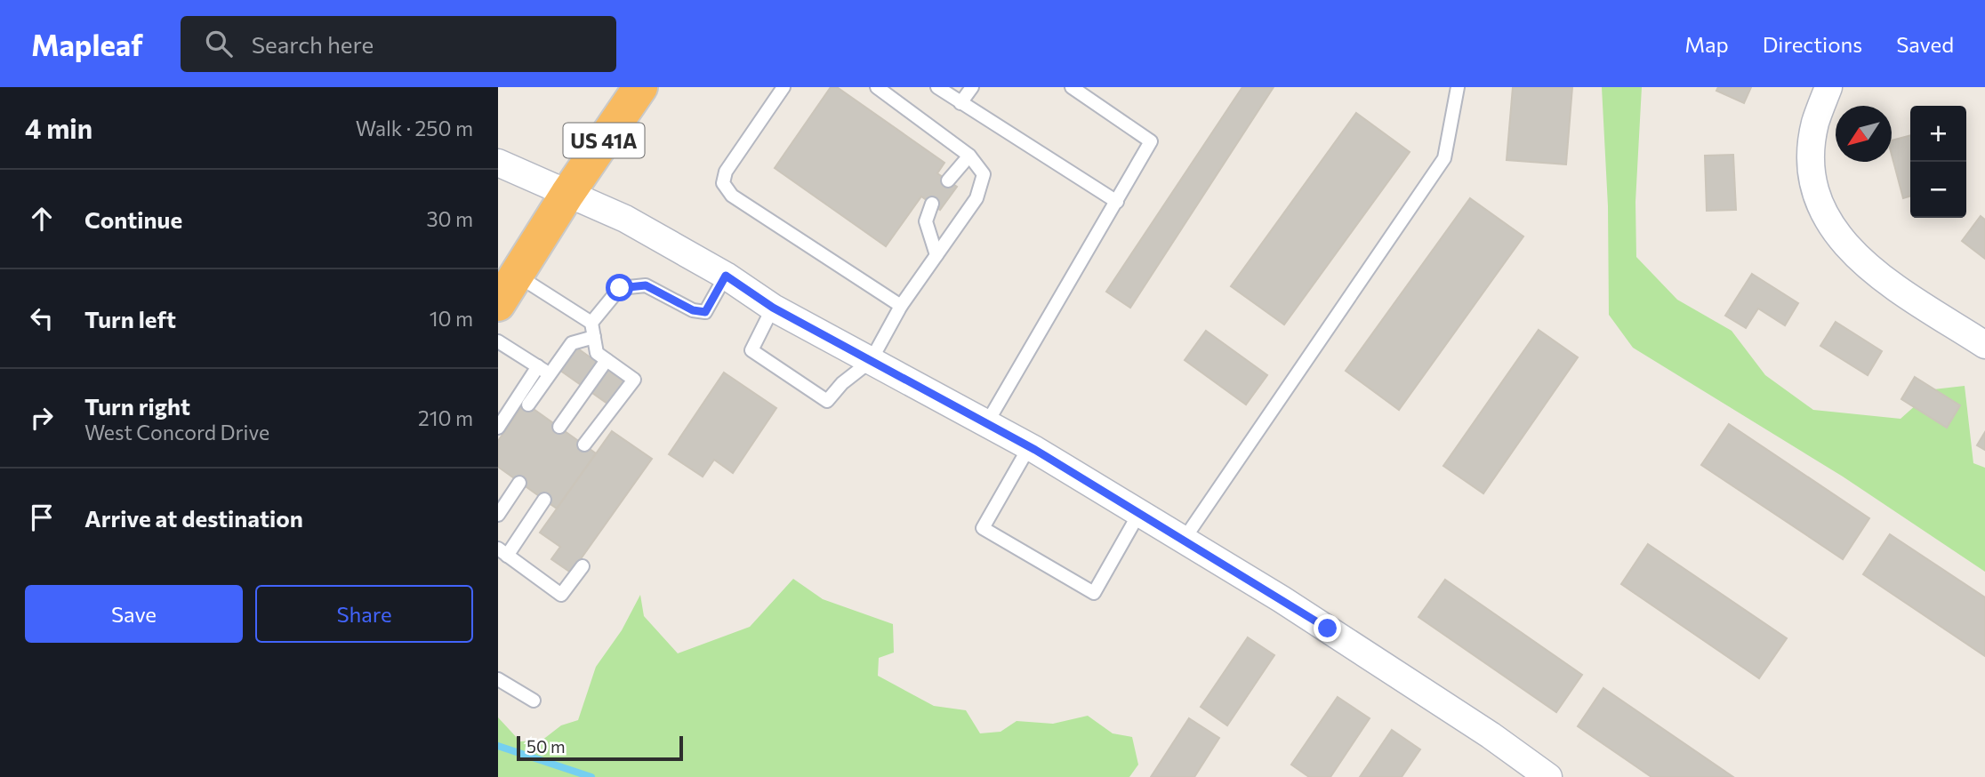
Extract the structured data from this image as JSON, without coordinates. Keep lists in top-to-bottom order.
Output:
{
  "streets": {
    "highway": ["US 41A"]
  },
  "scale_bar": "50 m",
  "north": "bottom left",
  "page": {
    "header": "Mapleaf",
    "search": "Search here",
    "nav": ["Map", "Directions", "Saved"],
    "heading": ["4 min", "Walk · 250 m"],
    "map_buttons": ["+", "−"],
    "list": [
      ["Continue", "30 m"],
      ["Turn left", "10 m"],
      ["Turn right", "West Concord Drive", "210 m"],
      "Arrive at destination"
    ],
    "buttons": ["Save", "Share"],
    "scale": "50 m"
  }
}
